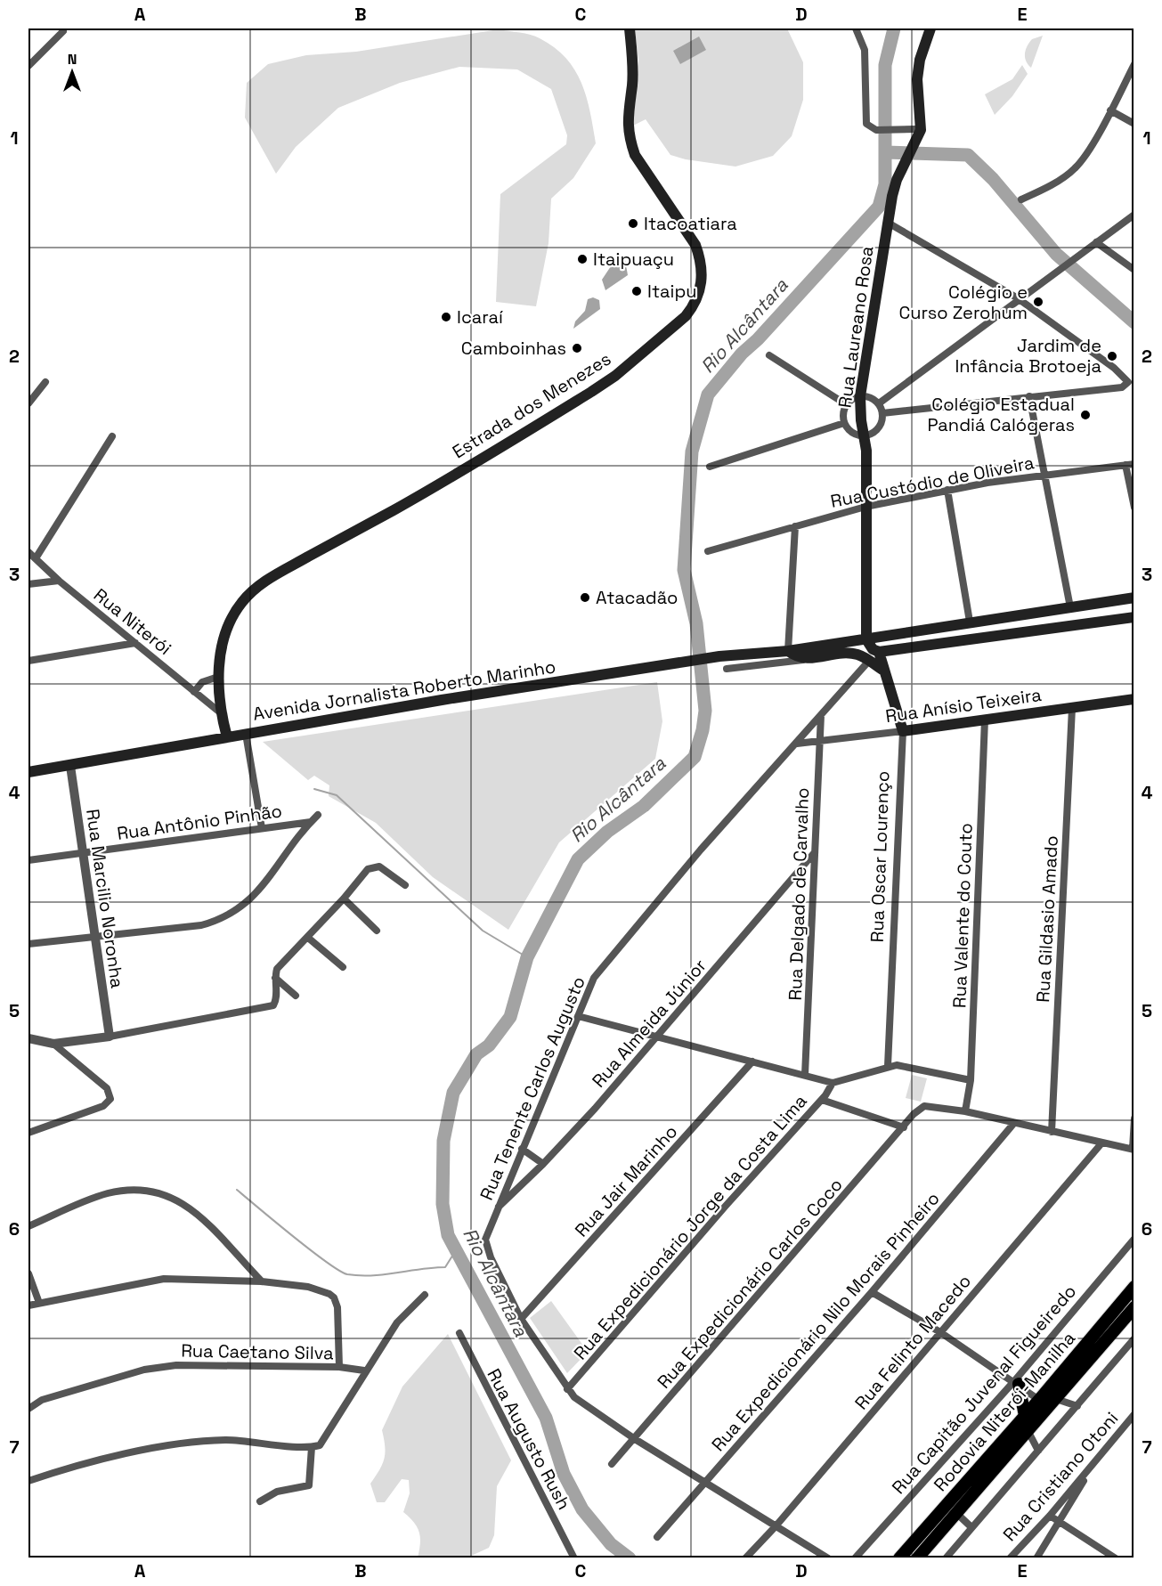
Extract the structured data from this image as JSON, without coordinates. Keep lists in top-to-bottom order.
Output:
{
  "streets": {
    "highway": ["Rodovia Niterói-Manilha"],
    "main road": [
      "Rua Laureano Rosa",
      "Estrada dos Menezes",
      "Avenida Jornalista Roberto Marinho",
      "Rua Anísio Teixeira",
      "Rua Oscar Lourenço"
    ],
    "street": [
      "Rua Custódio de Oliveira",
      "Rua Niterói",
      "Rua Antônio Pinhão",
      "Rua Delgado de Carvalho",
      "Rua Marcilio Noronha",
      "Rua Valente do Couto",
      "Rua Gildasio Amado",
      "Rua Almeida Júnior",
      "Rua Tenente Carlos Augusto",
      "Rua Jair Marinho",
      "Rua Expedicionário Jorge da Costa Lima",
      "Rua Expedicionário Carlos Coco",
      "Rua Expedicionário Nilo Morais Pinheiro",
      "Rua Felinto Macedo",
      "Rua Caetano Silva",
      "Rua Capitão Juvenal Figueiredo",
      "Rua Augusto Rush",
      "Rua Cristiano Otoni"
    ]
  },
  "crossings": [
    ["Rua Laureano Rosa", "Rua Custódio de Oliveira"],
    ["Rua Laureano Rosa", "Avenida Jornalista Roberto Marinho"],
    ["Estrada dos Menezes", "Rua Niterói"],
    ["Estrada dos Menezes", "Avenida Jornalista Roberto Marinho"],
    ["Avenida Jornalista Roberto Marinho", "Rua Oscar Lourenço"],
    ["Avenida Jornalista Roberto Marinho", "Rua Marcilio Noronha"],
    ["Avenida Jornalista Roberto Marinho", "Rua Tenente Carlos Augusto"],
    ["Rua Anísio Teixeira", "Rua Oscar Lourenço"],
    ["Rua Anísio Teixeira", "Rua Delgado de Carvalho"],
    ["Rua Anísio Teixeira", "Rua Valente do Couto"],
    ["Rua Anísio Teixeira", "Rua Gildasio Amado"],
    ["Rua Anísio Teixeira", "Rua Tenente Carlos Augusto"],
    ["Rua Antônio Pinhão", "Rua Marcilio Noronha"],
    ["Rua Delgado de Carvalho", "Rua Almeida Júnior"],
    ["Rua Delgado de Carvalho", "Rua Tenente Carlos Augusto"],
    ["Rua Valente do Couto", "Rua Expedicionário Carlos Coco"],
    ["Rua Gildasio Amado", "Rua Expedicionário Carlos Coco"],
    ["Rua Almeida Júnior", "Rua Tenente Carlos Augusto"],
    ["Rua Tenente Carlos Augusto", "Rua Jair Marinho"],
    ["Rua Tenente Carlos Augusto", "Rua Expedicionário Jorge da Costa Lima"],
    ["Rua Tenente Carlos Augusto", "Rua Expedicionário Carlos Coco"],
    ["Rua Tenente Carlos Augusto", "Rua Expedicionário Nilo Morais Pinheiro"],
    ["Rua Tenente Carlos Augusto", "Rua Felinto Macedo"],
    ["Rua Expedicionário Carlos Coco", "Rua Expedicionário Nilo Morais Pinheiro"],
    ["Rua Expedicionário Carlos Coco", "Rua Felinto Macedo"]
  ],
  "water": ["Rio Alcântara"],
  "places": [
    "Itacoatiara",
    "Itaipuaçu",
    "Itaipu",
    "Colégio e Curso Zerohum",
    "Icaraí",
    "Camboinhas",
    "Jardim de Infância Brotoeja",
    "Colégio Estadual Pandiá Calógeras",
    "Atacadão"
  ],
  "north": "top",
  "grid": {
    "columns": [
      "A",
      "B",
      "C",
      "D",
      "E"
    ],
    "rows": [
      "1",
      "2",
      "3",
      "4",
      "5",
      "6",
      "7"
    ]
  }
}
